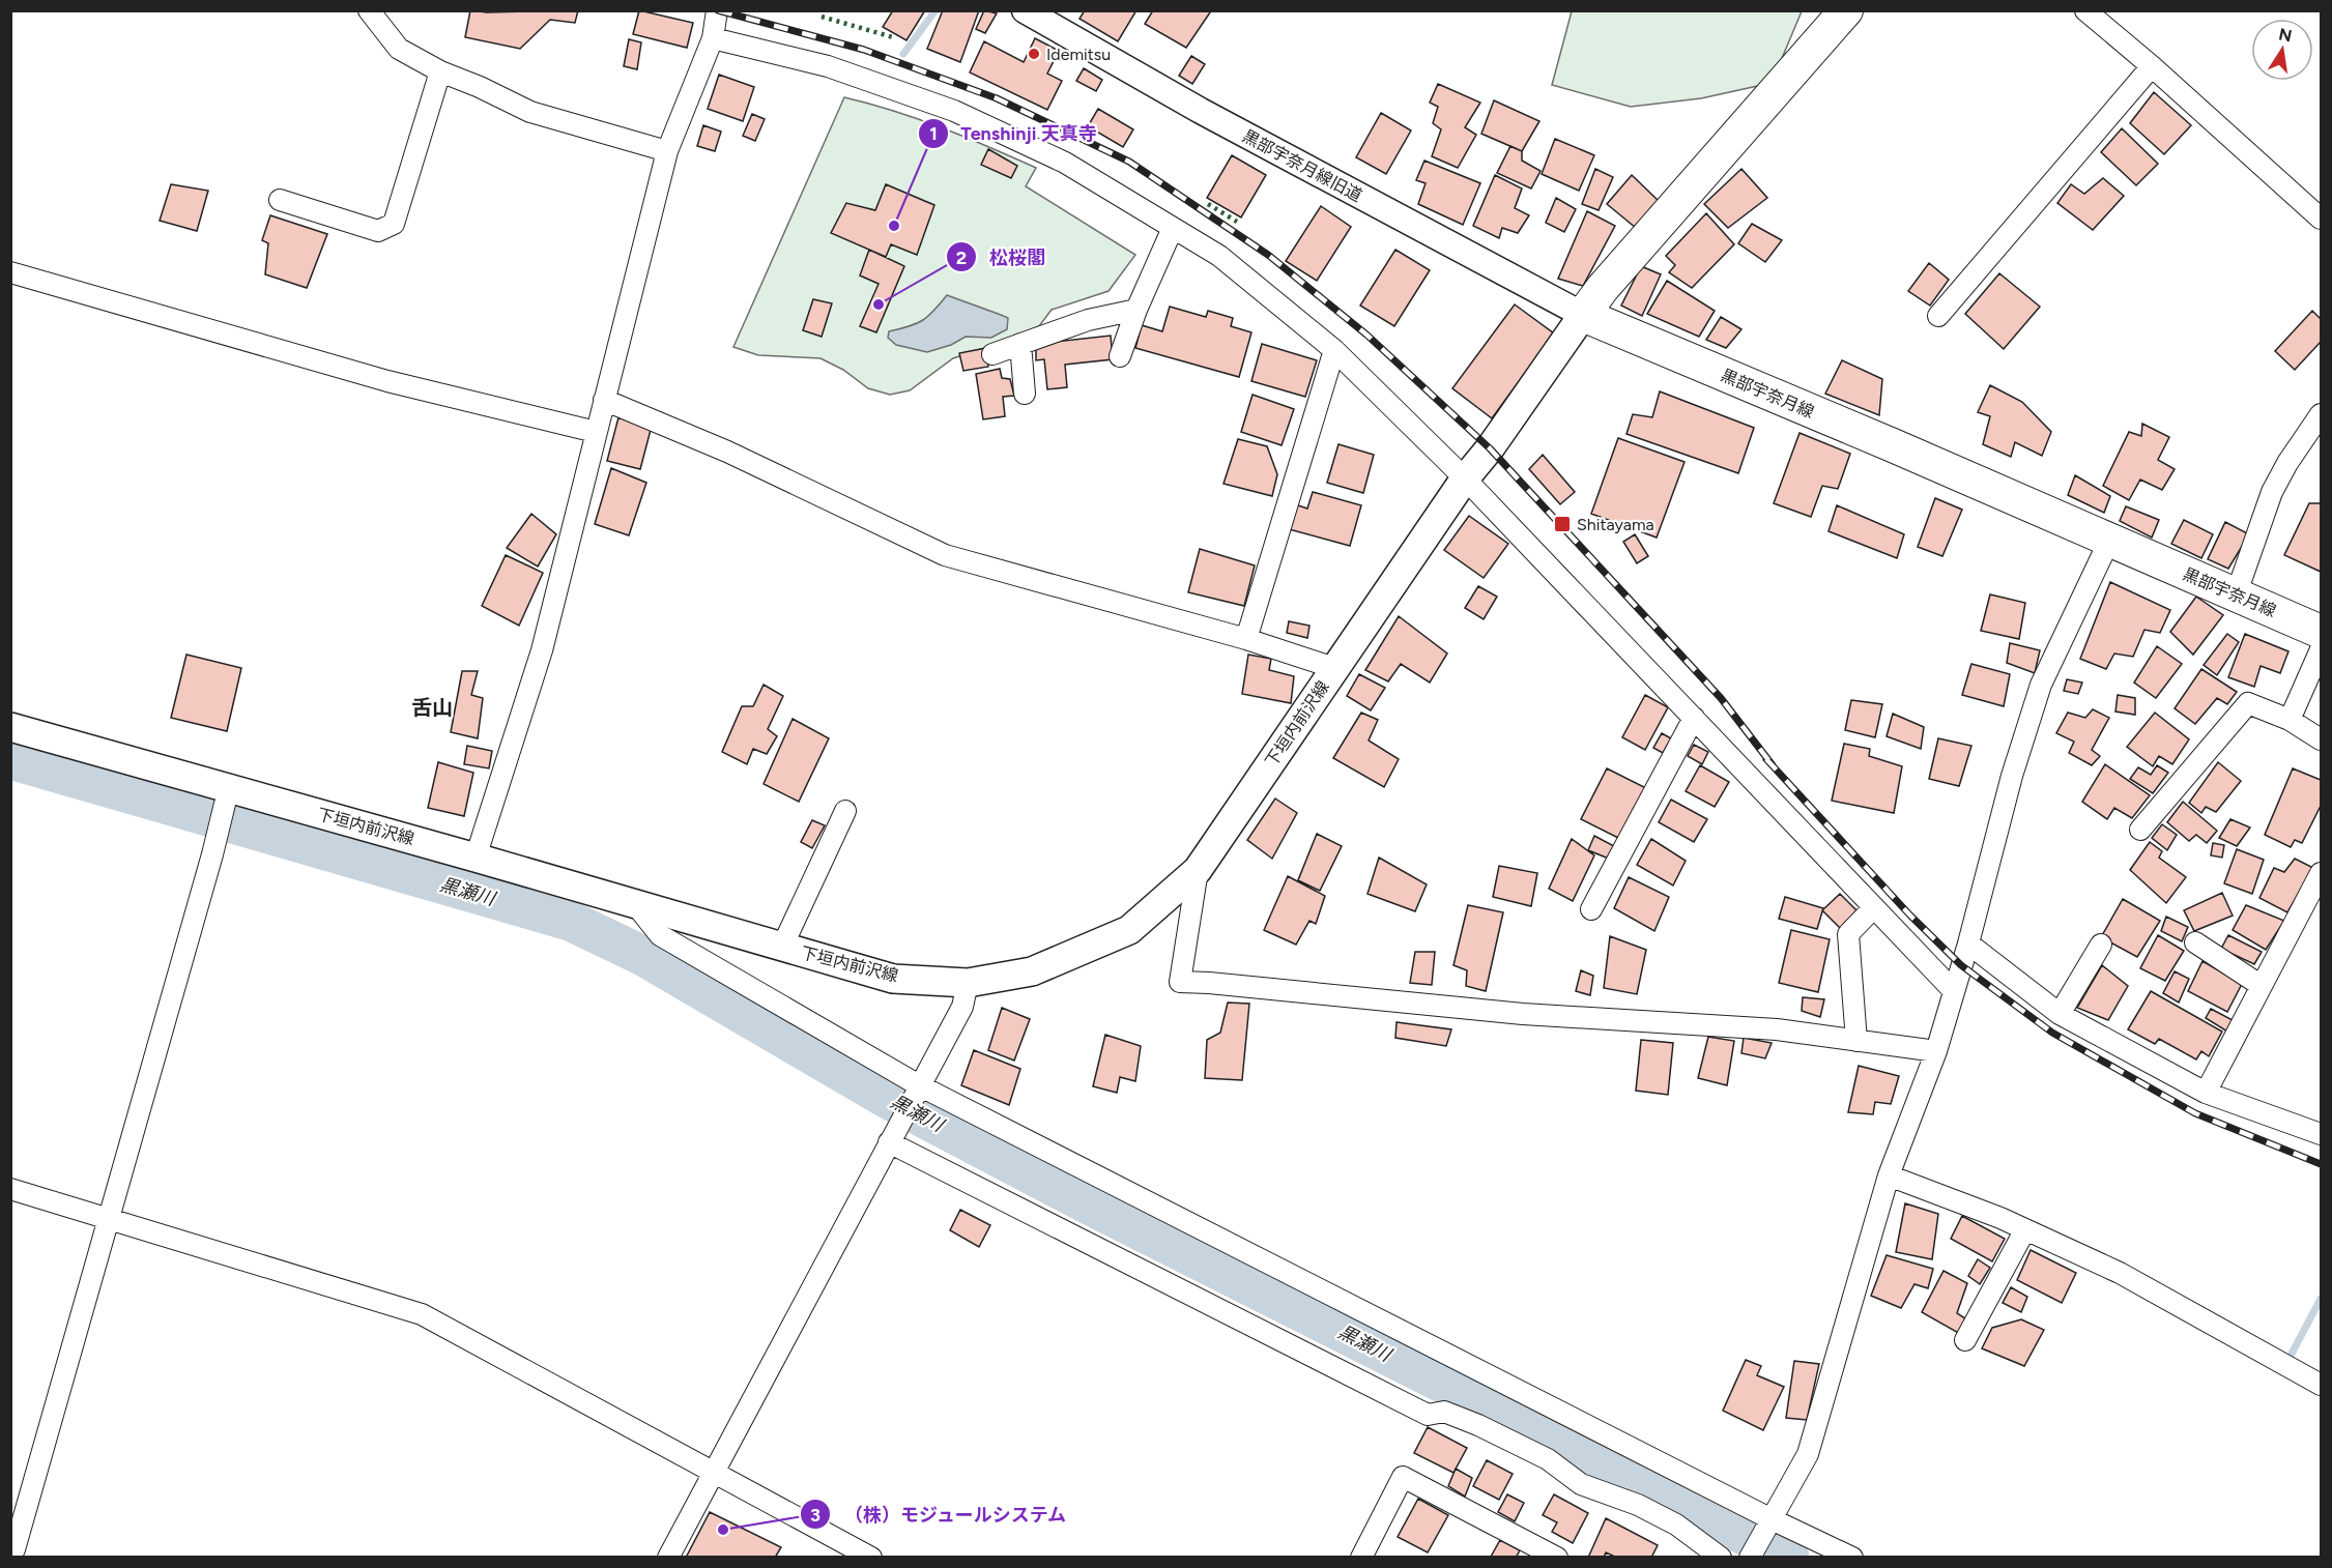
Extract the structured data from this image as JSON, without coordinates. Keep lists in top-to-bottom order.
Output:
{
  "streets": {
    "main road": ["黒部宇奈月線", "下垣内前沢線"],
    "street": ["黒部宇奈月線旧道"]
  },
  "crossings": [
    ["黒部宇奈月線旧道", "黒部宇奈月線"],
    ["黒部宇奈月線旧道", "下垣内前沢線"],
    ["黒部宇奈月線", "下垣内前沢線"]
  ],
  "districts": ["舌山"],
  "water": ["黒瀬川"],
  "places": {
    "other": [
      "Idemitsu",
      "Tenshinji 天真寺",
      "松桜閣",
      "（株）モジュールシステム"
    ],
    "transit": ["Shitayama"]
  },
  "north": "top"
}
